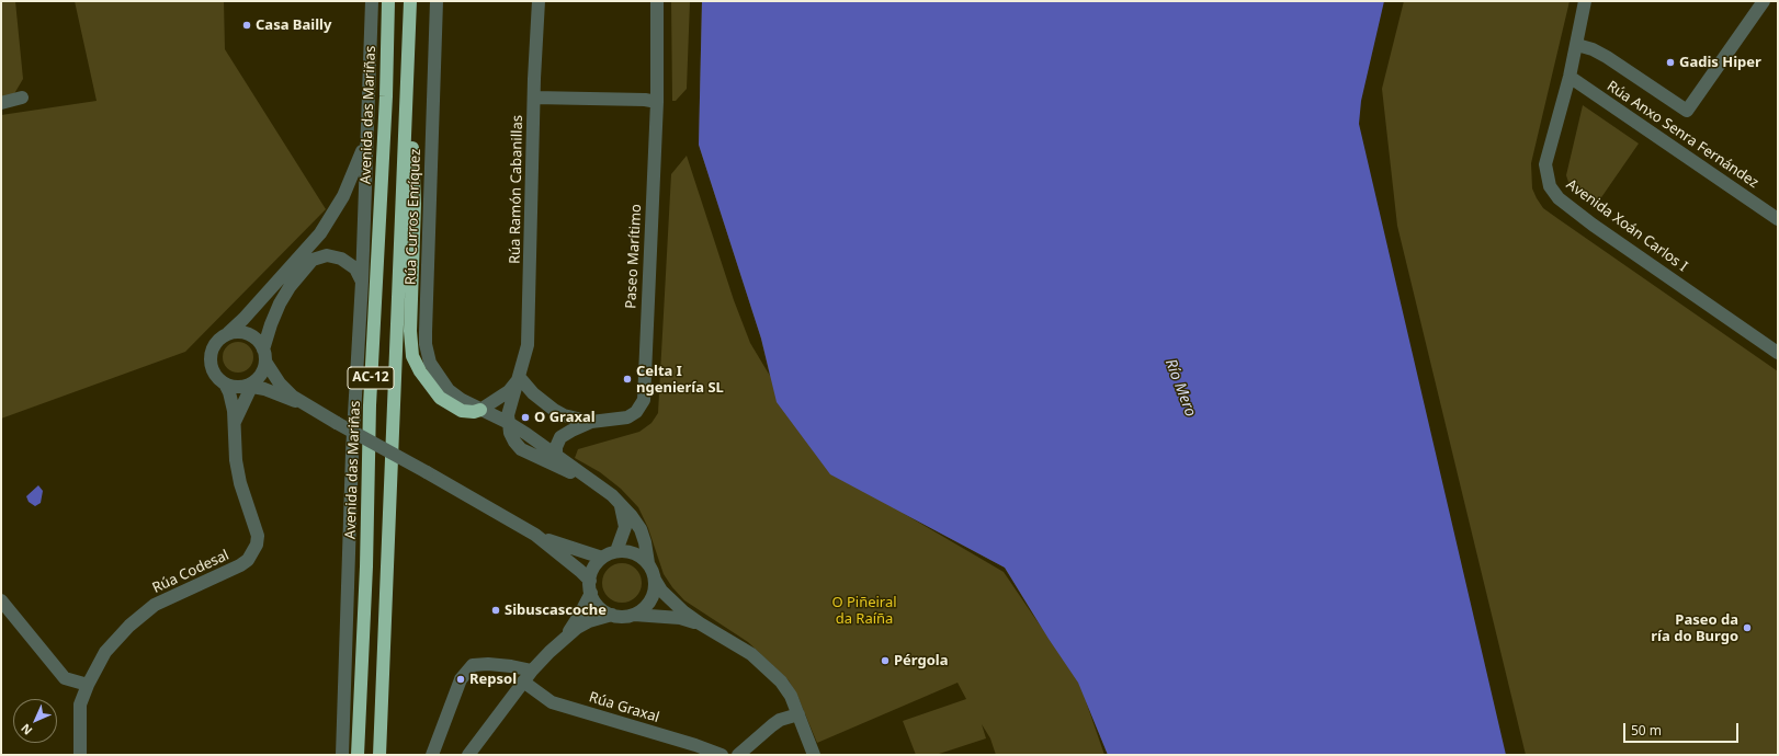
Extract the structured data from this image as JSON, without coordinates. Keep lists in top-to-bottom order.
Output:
{
  "streets": {
    "highway": ["Avenida das Mariñas", "AC-12"],
    "street": [
      "Rúa Anxo Senra Fernández",
      "Rúa Ramón Cabanillas",
      "Rúa Curros Enríquez",
      "Avenida Xoán Carlos I",
      "Paseo Marítimo",
      "Rúa Codesal",
      "Rúa Graxal"
    ]
  },
  "crossings": [
    ["Rúa Anxo Senra Fernández", "Avenida Xoán Carlos I"],
    ["Rúa Ramón Cabanillas", "Rúa Curros Enríquez"],
    ["Rúa Curros Enríquez", "Paseo Marítimo"]
  ],
  "water": ["Río Mero"],
  "parks": ["O Piñeiral da Raíña"],
  "places": [
    "Casa Bailly",
    "Gadis Hiper",
    "Celta I ngeniería SL",
    "O Graxal",
    "Sibuscascoche",
    "Paseo da ría do Burgo",
    "Pérgola",
    "Repsol"
  ],
  "scale_bar": "50 m",
  "north": "bottom left"
}
